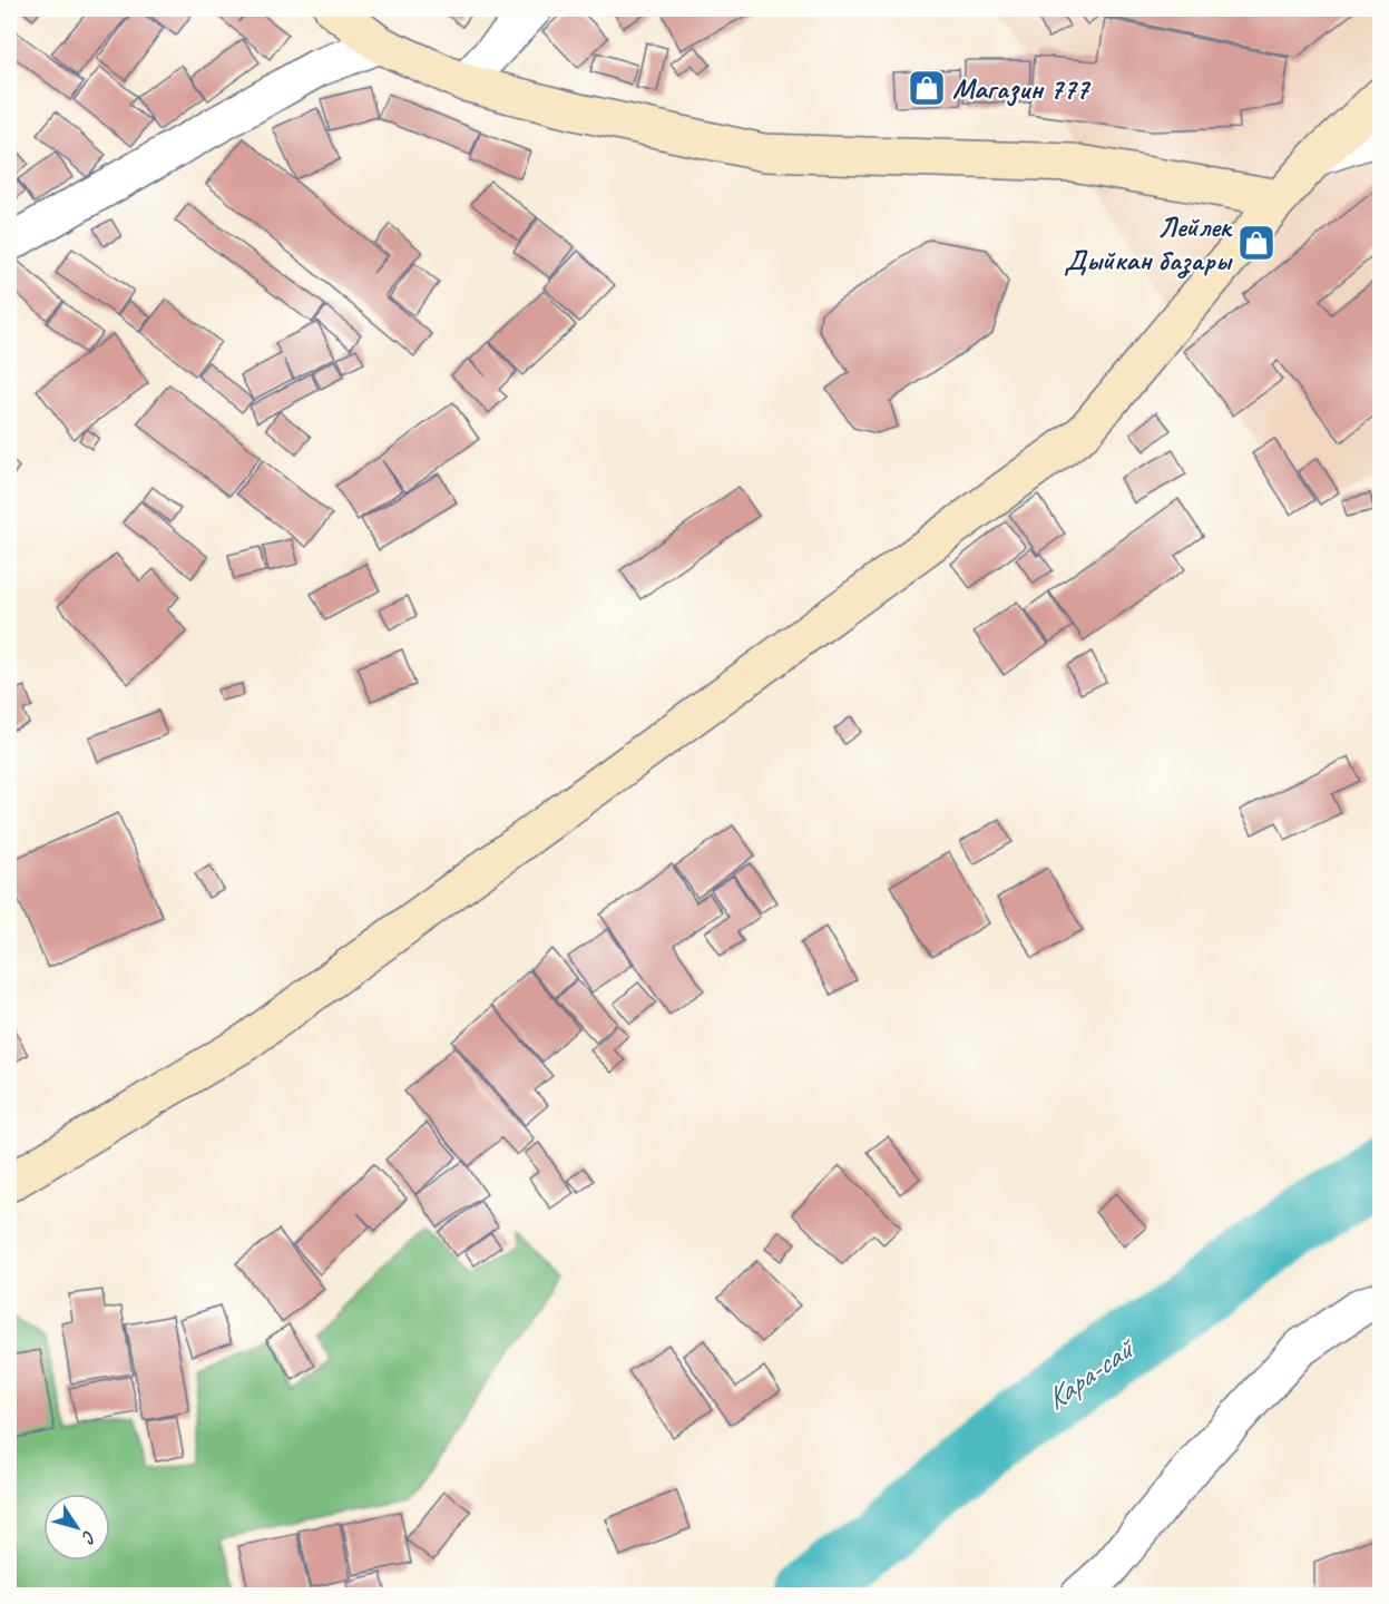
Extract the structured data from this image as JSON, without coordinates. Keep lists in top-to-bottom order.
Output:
{
  "water": ["Кара-сай"],
  "places": {
    "shop": ["Магазин 777", "Лейлек Дыйкан базары"]
  },
  "north": "bottom right"
}
